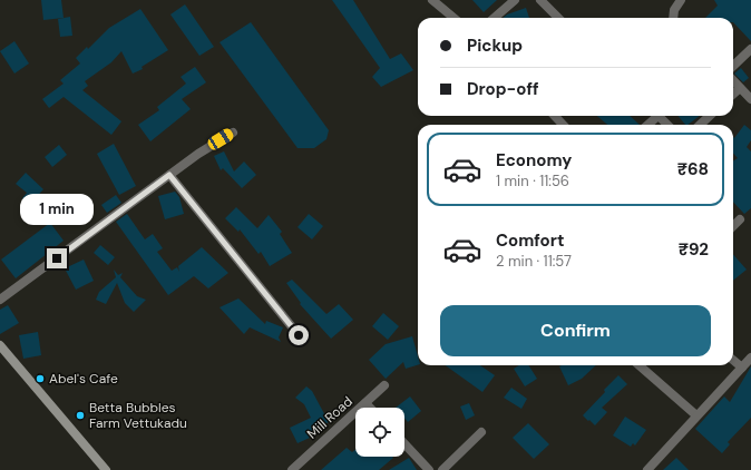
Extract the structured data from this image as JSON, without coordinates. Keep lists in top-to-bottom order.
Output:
{
  "streets": {
    "street": ["Mill Road"]
  },
  "places": ["Abel's Cafe", "Betta Bubbles Farm Vettukadu"],
  "page": {
    "banner": ["Pickup", "Drop-off"],
    "list": [
      {
        "name": "Economy",
        "note": "1 min · 11:56",
        "value": "₹68"
      },
      {
        "name": "Comfort",
        "note": "2 min · 11:57",
        "value": "₹92"
      }
    ],
    "bubble": "1 min",
    "buttons": "Confirm"
  }
}
